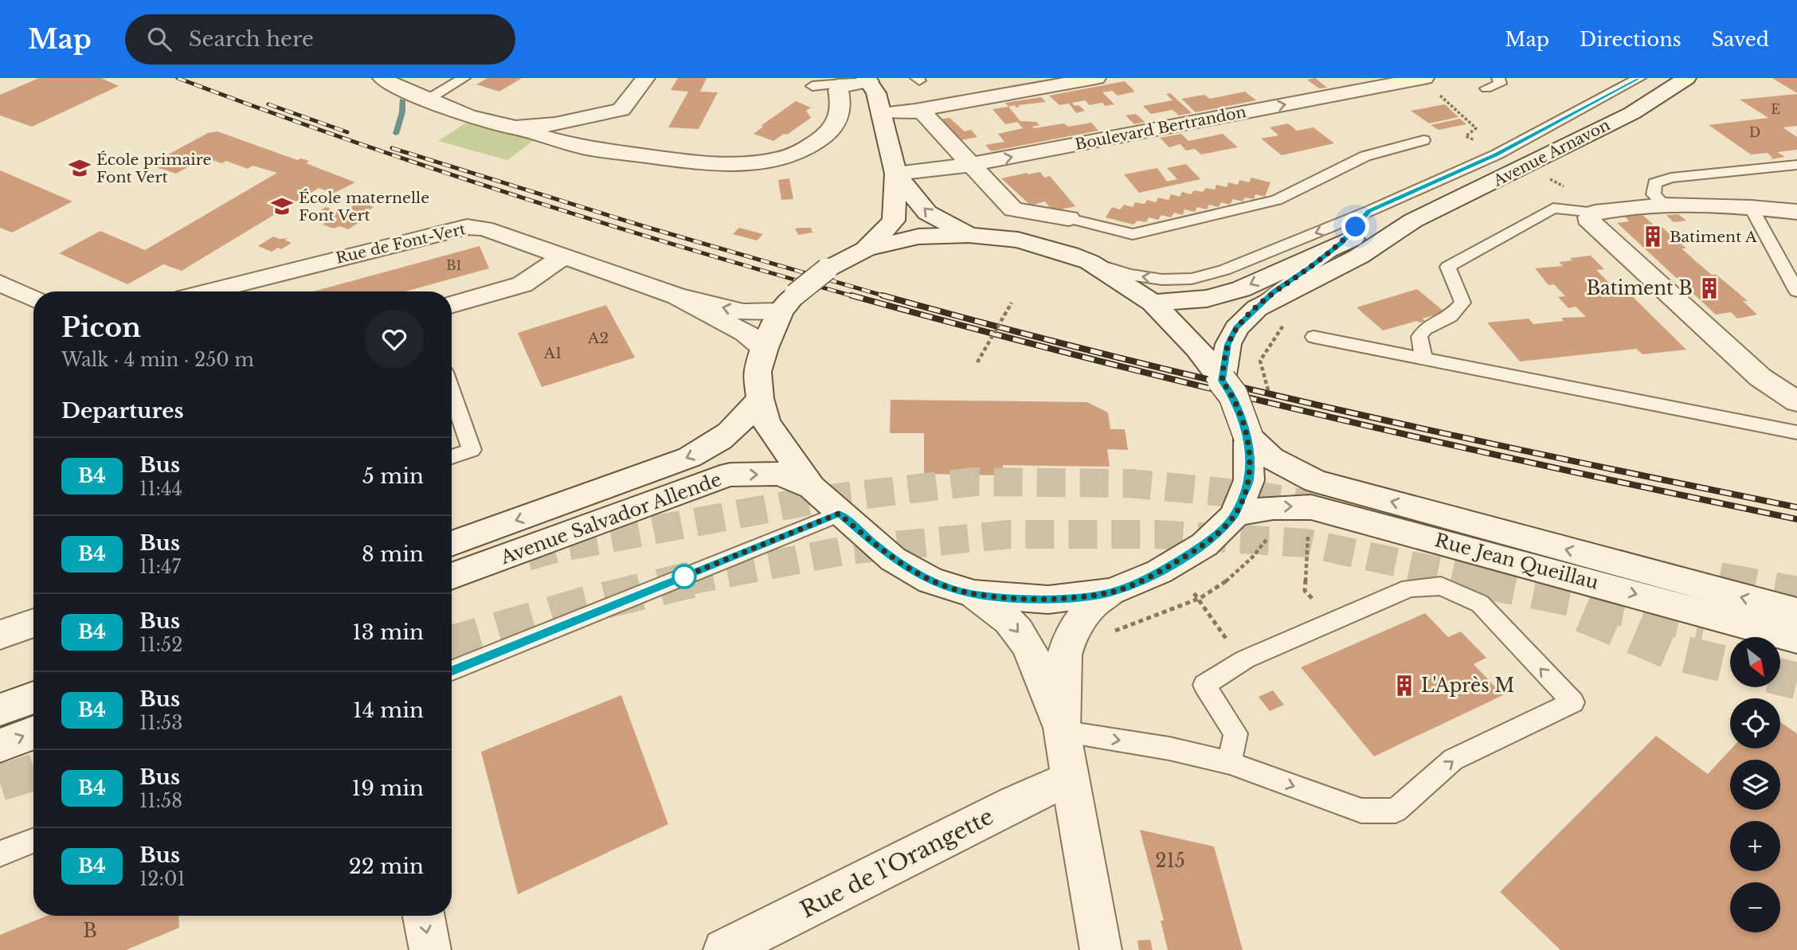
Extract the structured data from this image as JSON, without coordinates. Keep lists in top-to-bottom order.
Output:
{
  "streets": {
    "street": [
      "Boulevard Bertrandon",
      "Avenue Arnavon",
      "Rue de Font-Vert",
      "Avenue Salvador Allende",
      "Rue Jean Queillau",
      "Rue de l'Orangette"
    ]
  },
  "places": {
    "school or university": ["École primaire Font Vert", "École maternelle Font Vert"],
    "building": ["Batiment A", "Batiment B", "L'Après M"]
  },
  "lines": ["bus line B4"],
  "house_numbers": [
    "E",
    "D",
    "B1",
    "A2",
    "A1",
    "215",
    "B"
  ],
  "north": "bottom right",
  "page": {
    "header": "Map",
    "search": "Search here",
    "nav": ["Map", "Directions", "Saved"],
    "heading": [
      ["Picon", "Walk · 4 min · 250 m"],
      "Departures"
    ],
    "list": [
      {
        "mark": "B4",
        "name": "Bus",
        "note": "11:44",
        "value": "5 min"
      },
      {
        "mark": "B4",
        "name": "Bus",
        "note": "11:47",
        "value": "8 min"
      },
      {
        "mark": "B4",
        "name": "Bus",
        "note": "11:52",
        "value": "13 min"
      },
      {
        "mark": "B4",
        "name": "Bus",
        "note": "11:53",
        "value": "14 min"
      },
      {
        "mark": "B4",
        "name": "Bus",
        "note": "11:58",
        "value": "19 min"
      },
      {
        "mark": "B4",
        "name": "Bus",
        "note": "12:01",
        "value": "22 min"
      }
    ],
    "map_buttons": ["+", "−"]
  }
}
